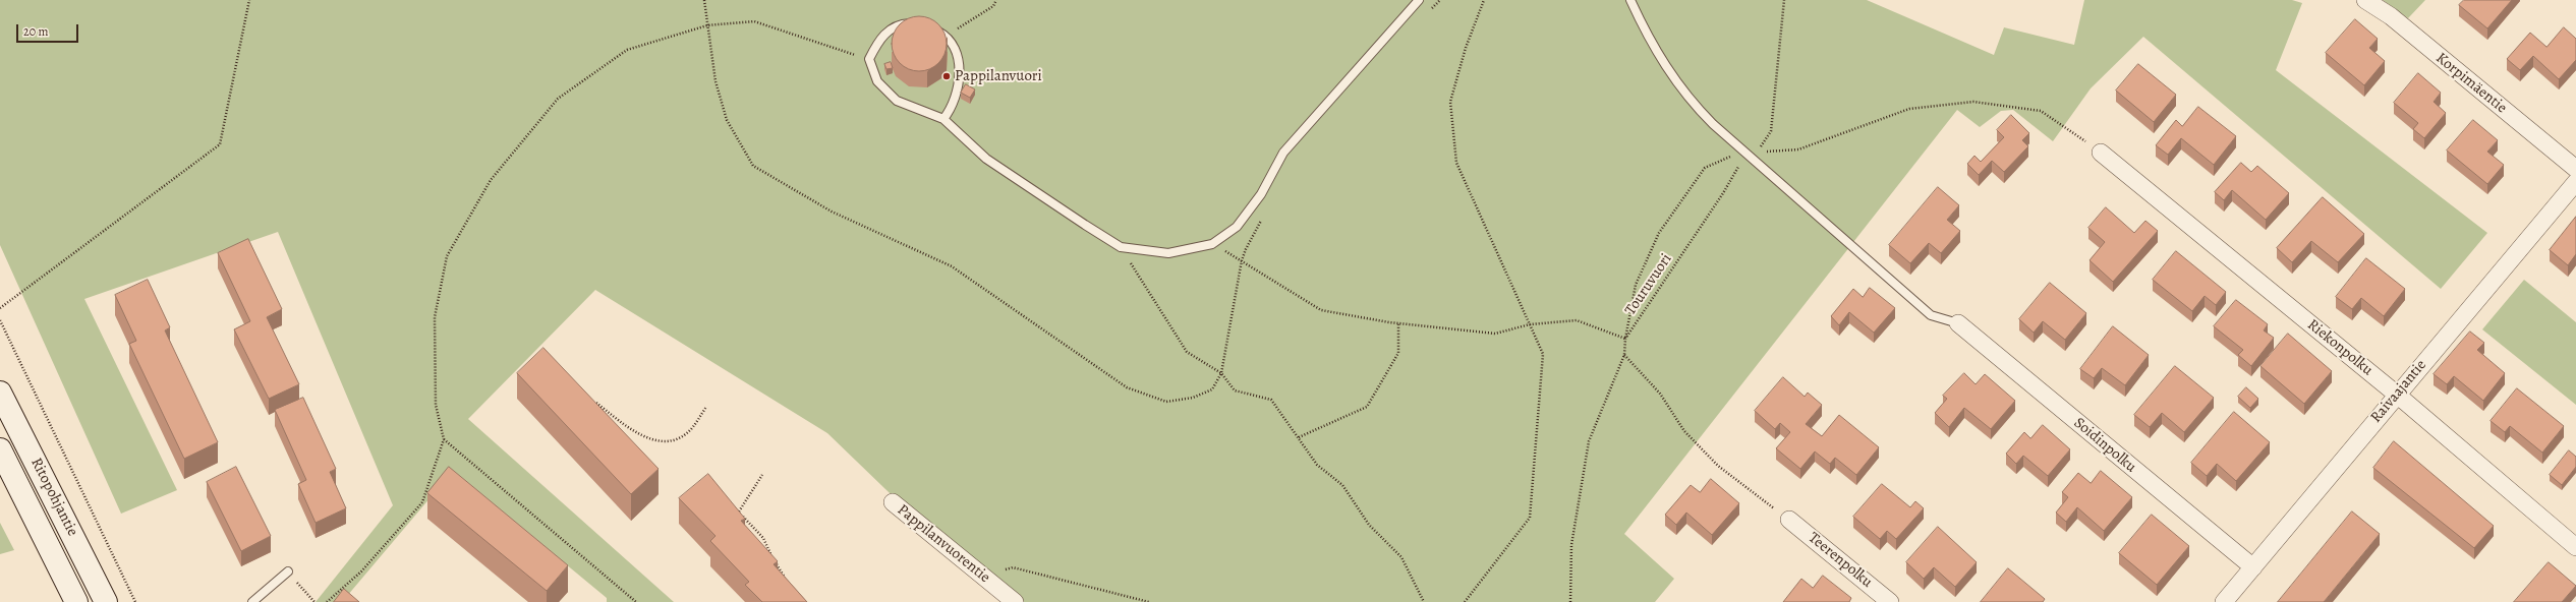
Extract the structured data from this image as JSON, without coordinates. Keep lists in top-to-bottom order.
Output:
{
  "streets": {
    "main road": ["Ritopohjantie"],
    "street": [
      "Korpimäentie",
      "Riekonpolku",
      "Raivaajantie",
      "Soidinpolku",
      "Pappilanvuorentie",
      "Teerenpolku"
    ],
    "path": ["Touruvuori"]
  },
  "crossings": [
    ["Riekonpolku", "Raivaajantie"],
    ["Raivaajantie", "Soidinpolku"]
  ],
  "places": ["Pappilanvuori"],
  "scale_bar": "20 m"
}
